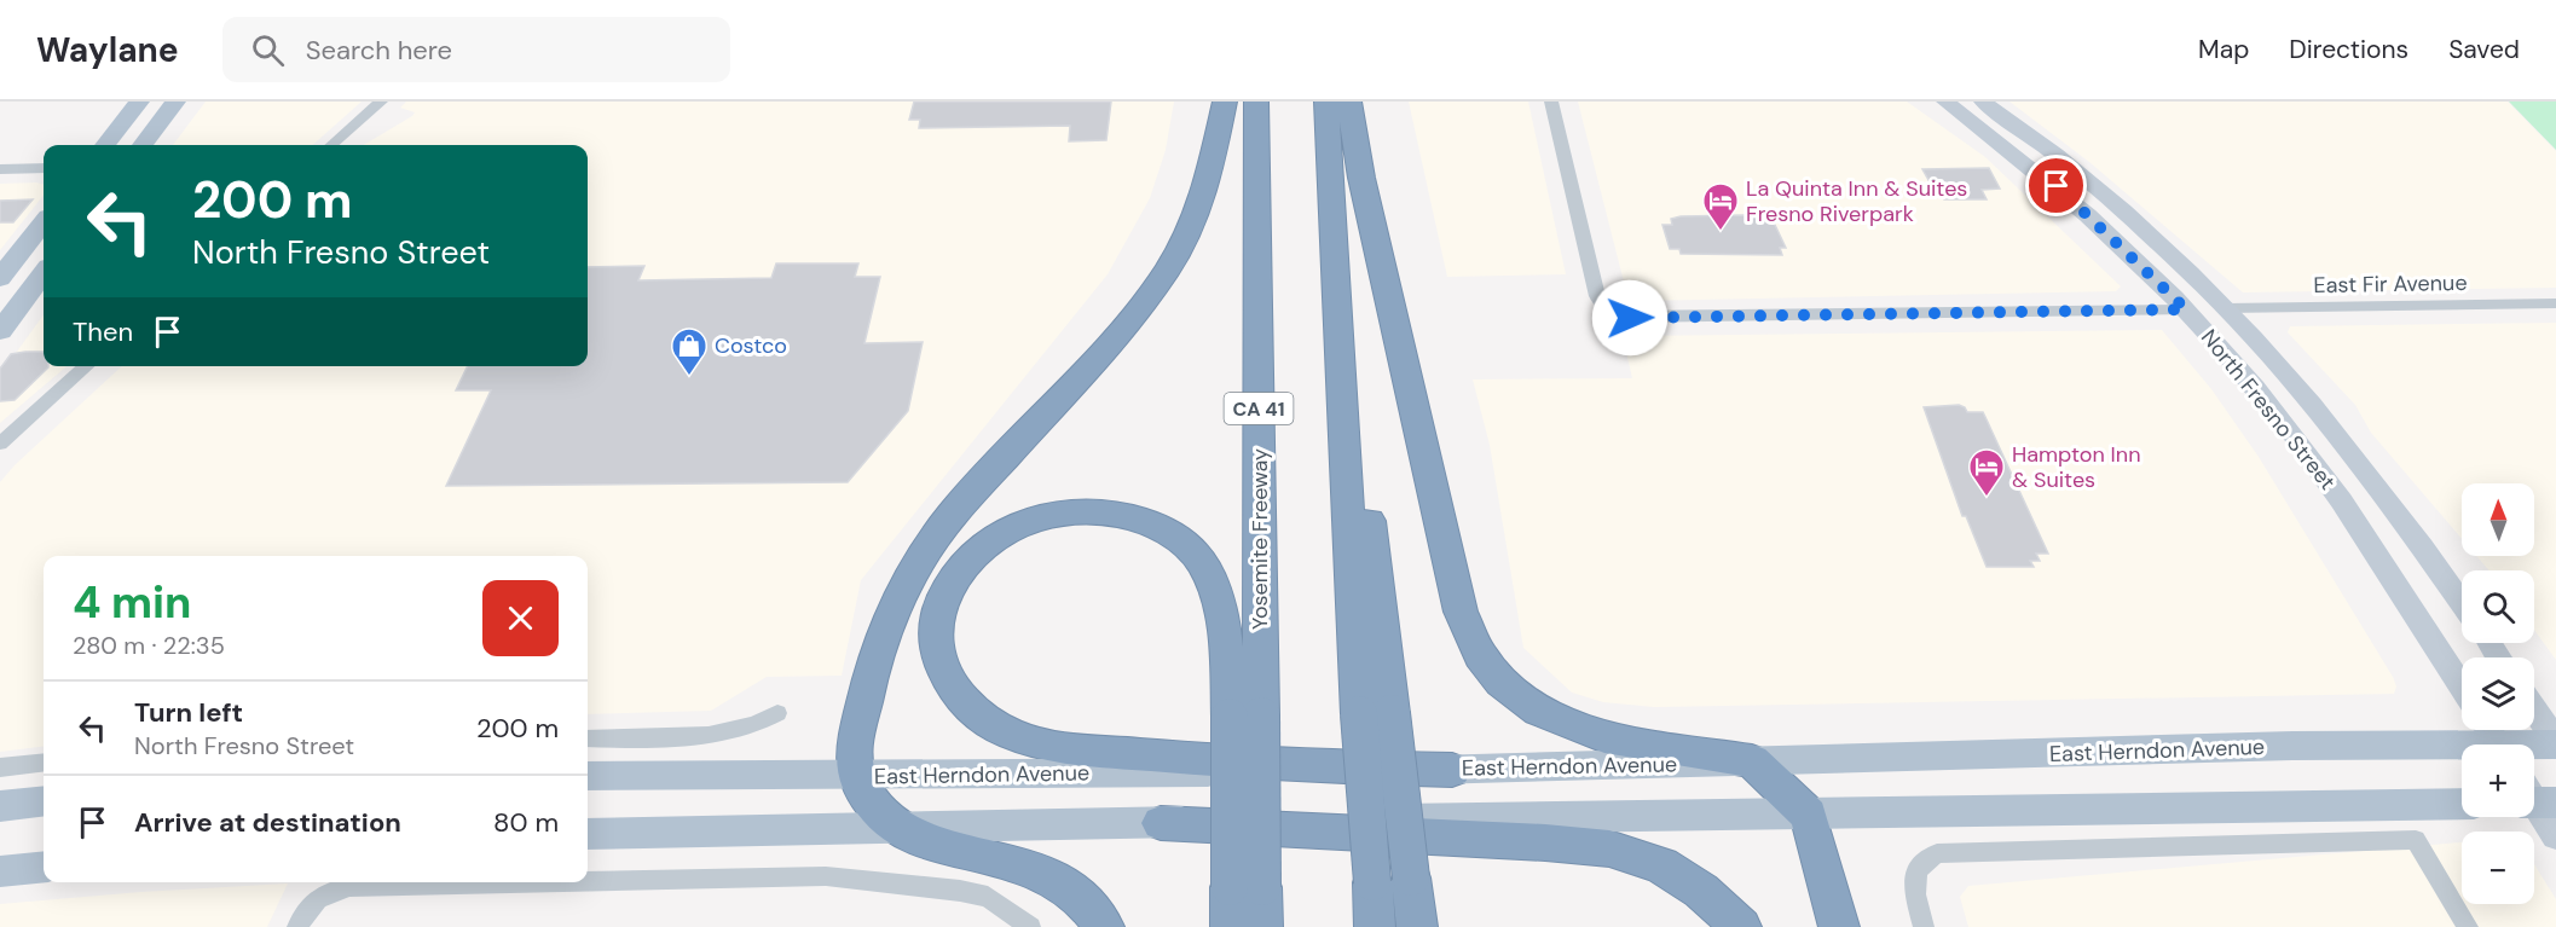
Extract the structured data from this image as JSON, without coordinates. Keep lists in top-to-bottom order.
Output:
{
  "streets": {
    "highway": ["CA 41", "Yosemite Freeway"],
    "main road": ["North Fresno Street", "East Herndon Avenue"],
    "street": ["East Fir Avenue"]
  },
  "crossings": [
    ["East Fir Avenue", "North Fresno Street"]
  ],
  "places": {
    "hotel": ["La Quinta Inn & Suites Fresno Riverpark", "Hampton Inn & Suites"],
    "shop": ["Costco"]
  },
  "north": "top",
  "page": {
    "header": "Waylane",
    "search": "Search here",
    "nav": ["Map", "Directions", "Saved"],
    "turn": ["200 m", "North Fresno Street"],
    "then": "Then",
    "map_buttons": ["+", "−"],
    "heading": ["4 min", "280 m · 22:35"],
    "list": [
      {
        "name": "Turn left",
        "note": "North Fresno Street",
        "value": "200 m"
      },
      {
        "name": "Arrive at destination",
        "value": "80 m"
      }
    ]
  }
}
